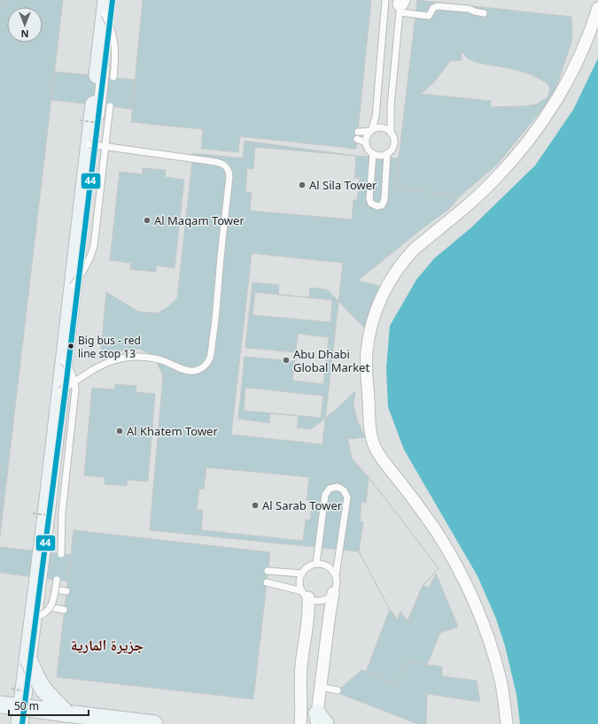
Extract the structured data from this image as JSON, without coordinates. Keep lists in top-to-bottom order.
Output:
{
  "districts": ["جزيرة المارية"],
  "places": [
    "Al Sila Tower",
    "Al Maqam Tower",
    "Big bus - red line stop 13",
    "Abu Dhabi Global Market",
    "Al Khatem Tower",
    "Al Sarab Tower"
  ],
  "lines": ["transit line 44"],
  "scale_bar": "50 m",
  "north": "bottom"
}
